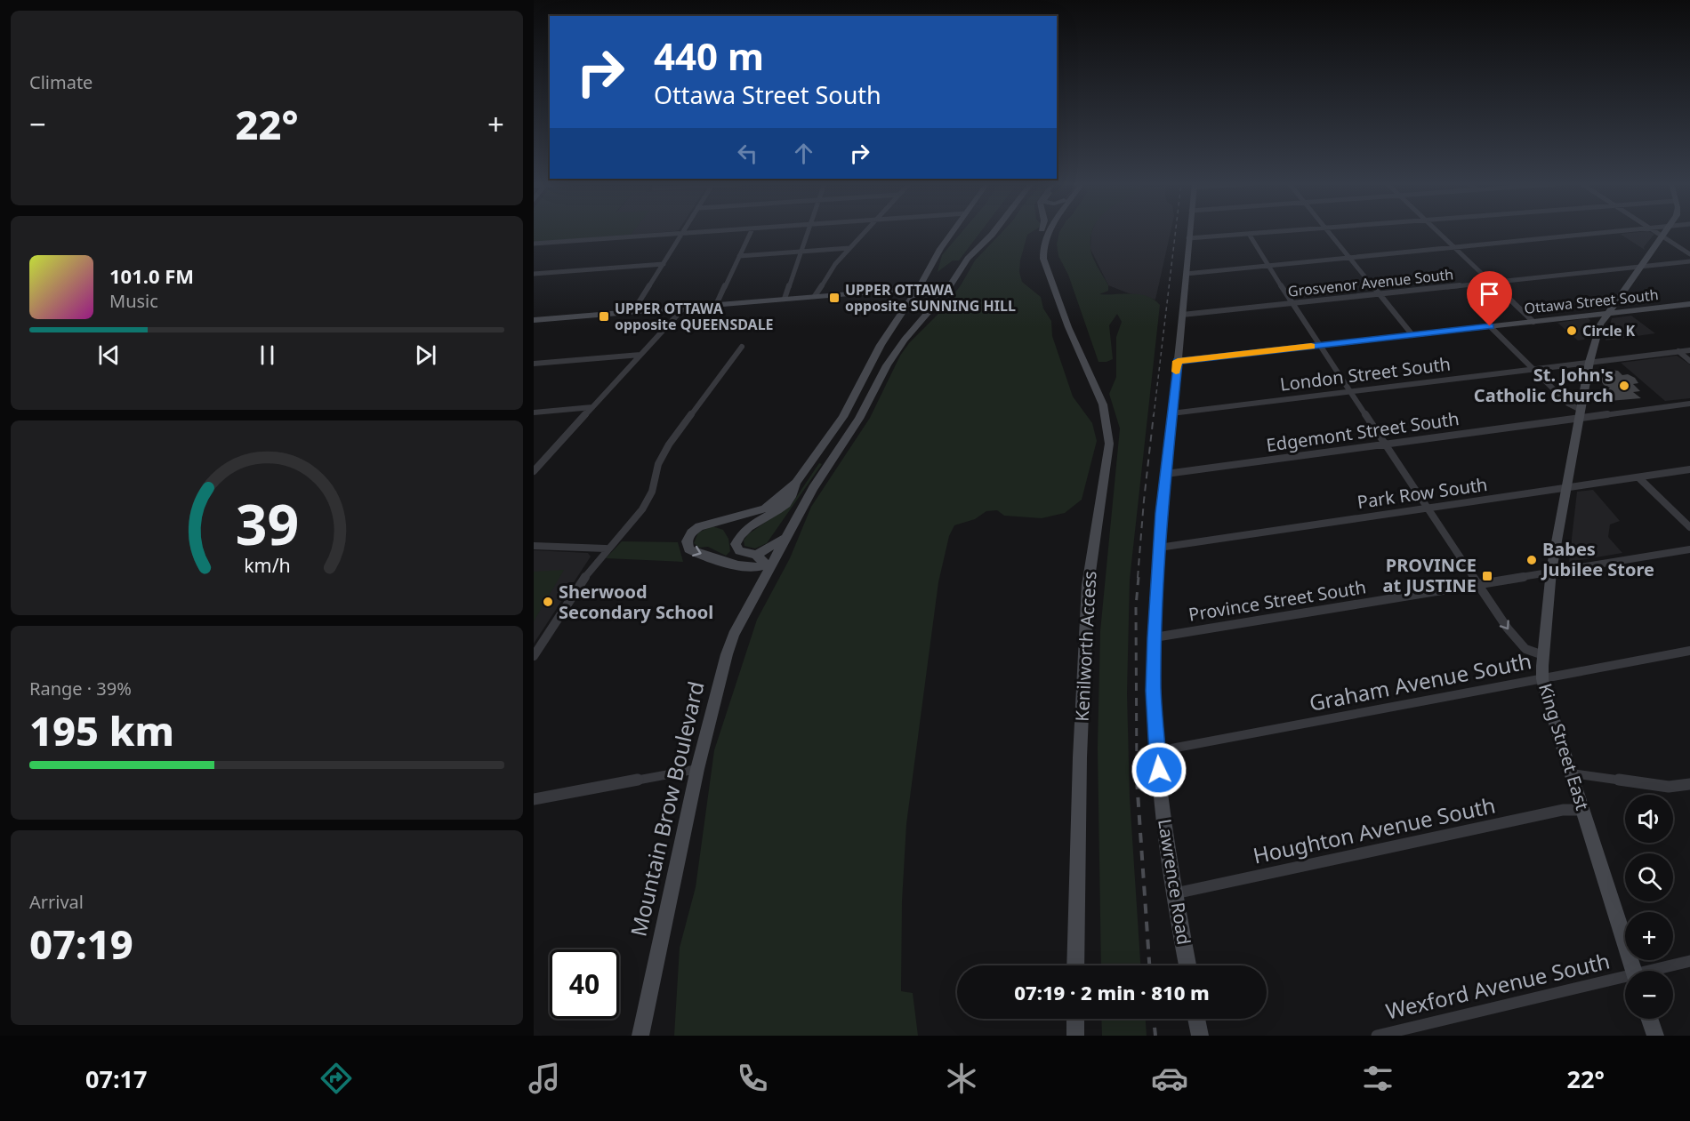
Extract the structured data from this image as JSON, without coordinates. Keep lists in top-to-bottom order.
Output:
{
  "streets": {
    "main road": [
      "Ottawa Street South",
      "Kenilworth Access",
      "King Street East",
      "Mountain Brow Boulevard",
      "Lawrence Road"
    ],
    "street": [
      "Grosvenor Avenue South",
      "London Street South",
      "Edgemont Street South",
      "Park Row South",
      "Province Street South",
      "Graham Avenue South",
      "Houghton Avenue South",
      "Wexford Avenue South"
    ]
  },
  "crossings": [
    ["Grosvenor Avenue South", "King Street East"],
    ["Grosvenor Avenue South", "Lawrence Road"],
    ["Ottawa Street South", "King Street East"],
    ["Ottawa Street South", "Lawrence Road"],
    ["London Street South", "King Street East"],
    ["London Street South", "Lawrence Road"],
    ["Edgemont Street South", "King Street East"],
    ["Edgemont Street South", "Lawrence Road"],
    ["Park Row South", "King Street East"],
    ["Park Row South", "Lawrence Road"],
    ["Province Street South", "King Street East"],
    ["Province Street South", "Lawrence Road"],
    ["Graham Avenue South", "King Street East"],
    ["Graham Avenue South", "Lawrence Road"],
    ["King Street East", "Houghton Avenue South"],
    ["Houghton Avenue South", "Lawrence Road"]
  ],
  "places": {
    "transit": ["UPPER OTTAWA opposite SUNNING HILL", "UPPER OTTAWA opposite QUEENSDALE", "PROVINCE at JUSTINE"],
    "other": [
      "Circle K",
      "St. John's Catholic Church",
      "Babes Jubilee Store",
      "Sherwood Secondary School"
    ]
  },
  "page": {
    "tile": [
      "Climate",
      ["Range · 39%", "195 km"],
      ["Arrival", "07:19"]
    ],
    "turn": ["440 m", "Ottawa Street South"],
    "heat": ["−", "22°", "+"],
    "song": ["101.0 FM", "Music"],
    "map_buttons": ["+", "−"],
    "limit": "40",
    "trip": "07:19 · 2 min · 810 m",
    "tabs": ["07:17", "22°"],
    "gauge": ["39", "km/h"]
  }
}
